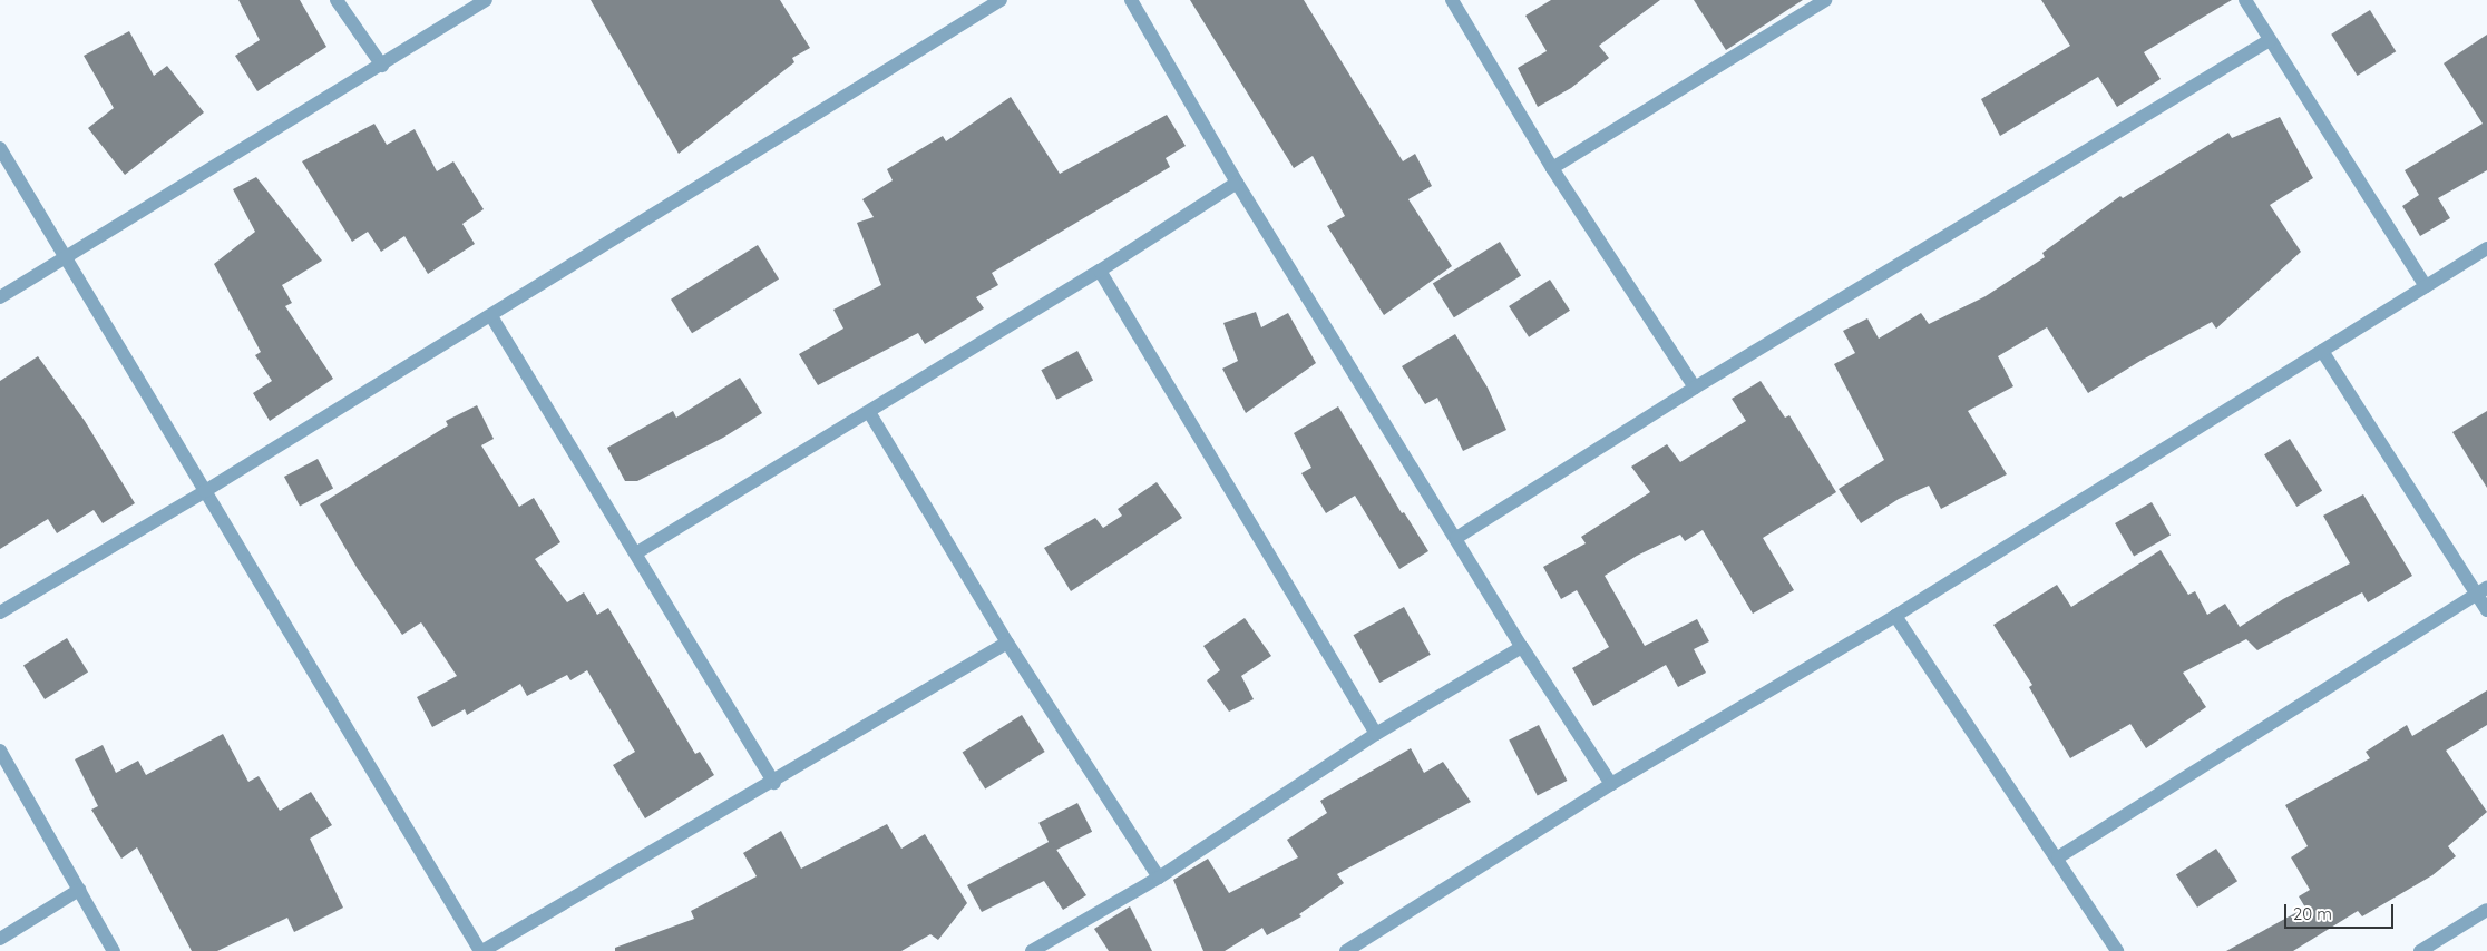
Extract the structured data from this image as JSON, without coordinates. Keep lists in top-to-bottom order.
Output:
{
  "scale_bar": "20 m"
}
